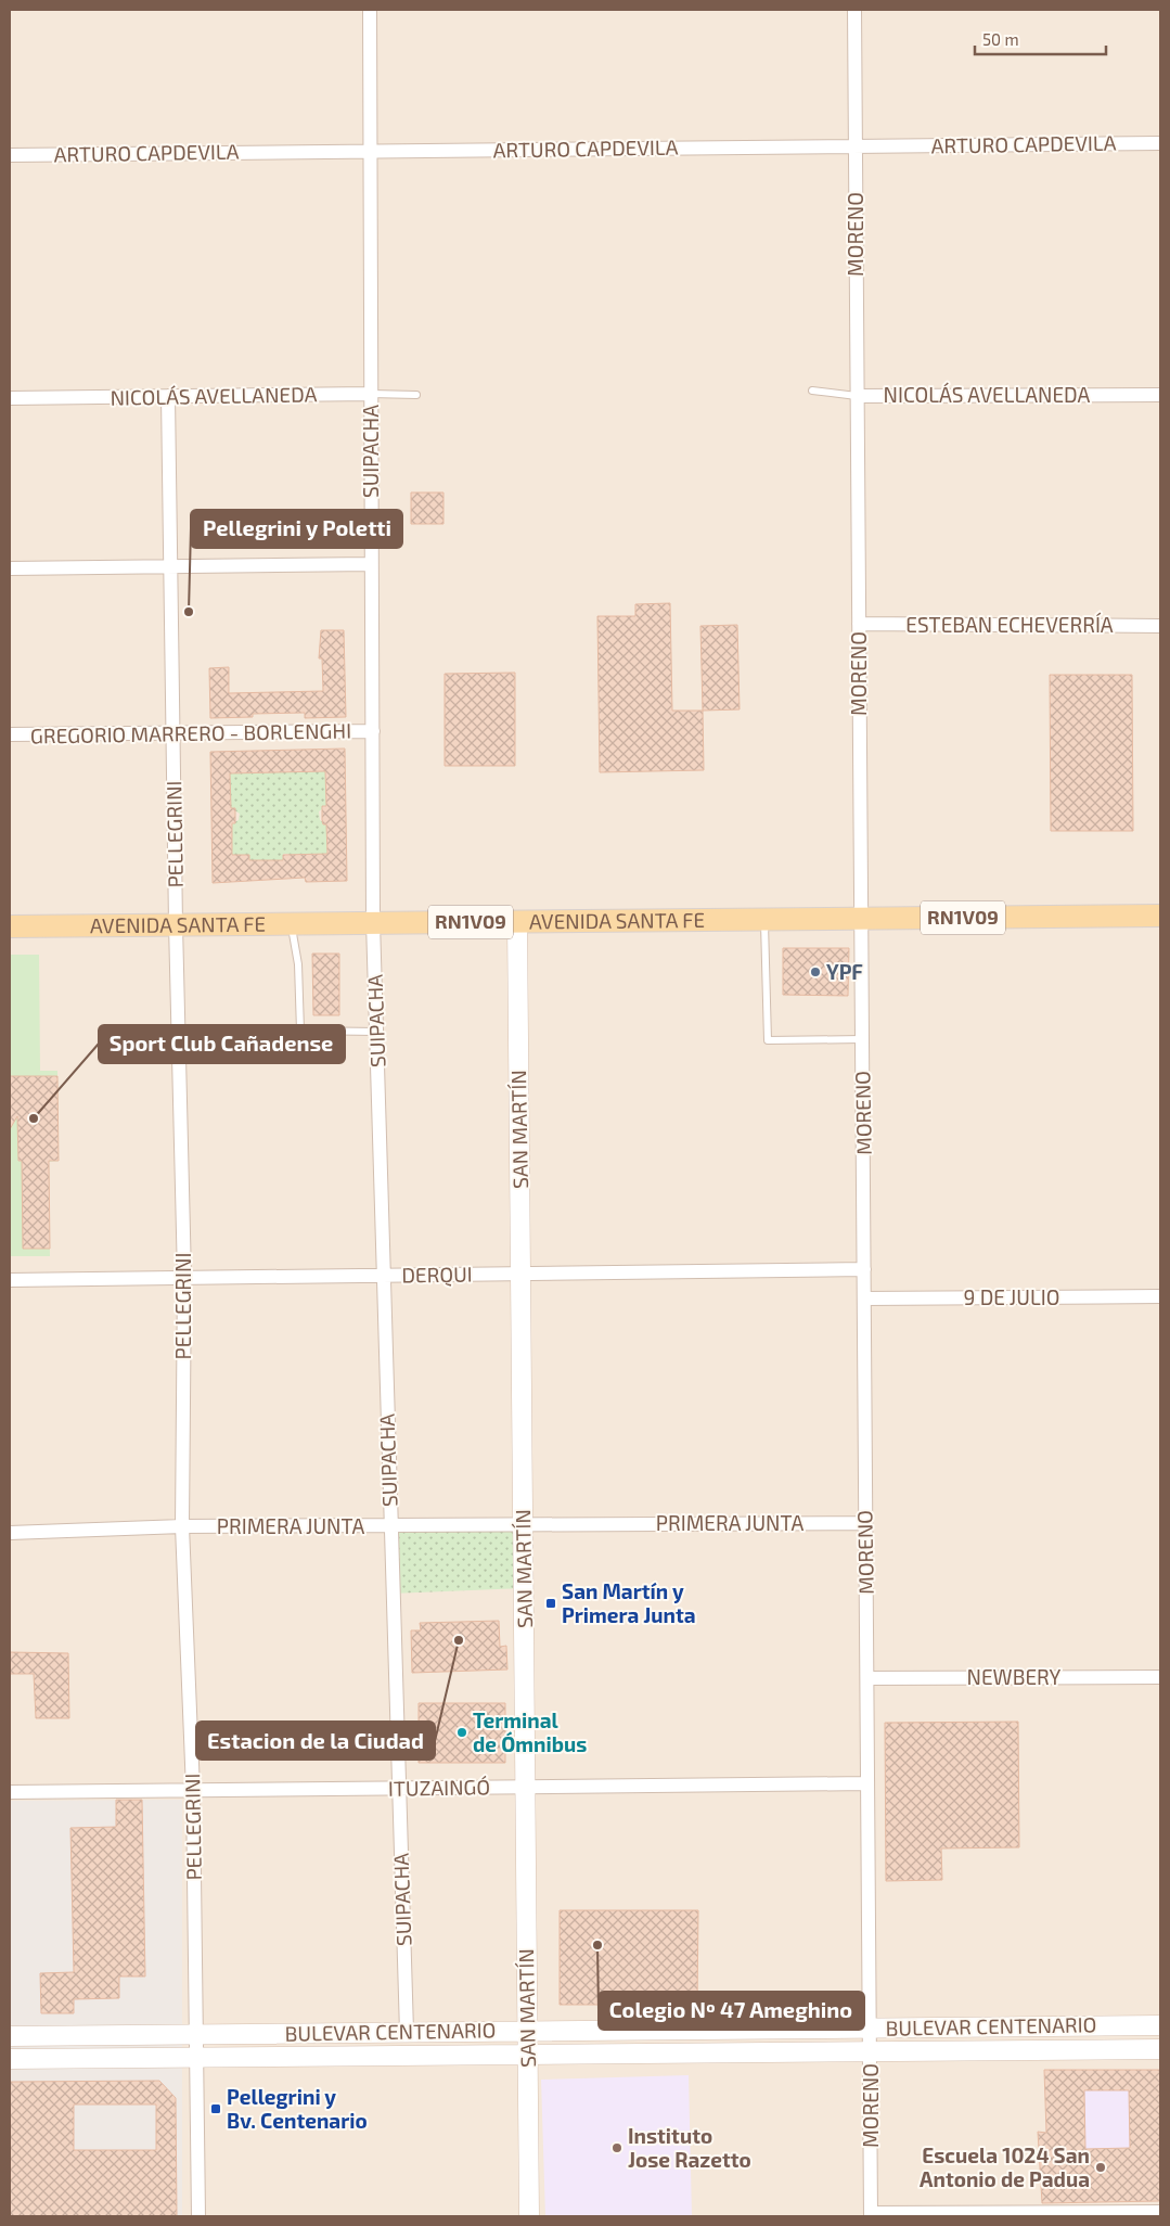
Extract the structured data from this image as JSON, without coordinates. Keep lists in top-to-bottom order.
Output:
{
  "streets": {
    "main road": [
      "RN1V09",
      "AVENIDA SANTA FE",
      "SAN MARTÍN",
      "BULEVAR CENTENARIO"
    ],
    "street": [
      "ARTURO CAPDEVILA",
      "MORENO",
      "NICOLÁS AVELLANEDA",
      "SUIPACHA",
      "ESTEBAN ECHEVERRÍA",
      "GREGORIO MARRERO - BORLENGHI",
      "PELLEGRINI",
      "DERQUI",
      "9 DE JULIO",
      "PRIMERA JUNTA",
      "NEWBERY",
      "ITUZAINGÓ"
    ]
  },
  "crossings": [
    ["ARTURO CAPDEVILA", "MORENO"],
    ["ARTURO CAPDEVILA", "SUIPACHA"],
    ["MORENO", "NICOLÁS AVELLANEDA"],
    ["MORENO", "ESTEBAN ECHEVERRÍA"],
    ["MORENO", "AVENIDA SANTA FE"],
    ["MORENO", "DERQUI"],
    ["MORENO", "9 DE JULIO"],
    ["MORENO", "PRIMERA JUNTA"],
    ["MORENO", "NEWBERY"],
    ["MORENO", "ITUZAINGÓ"],
    ["MORENO", "BULEVAR CENTENARIO"],
    ["NICOLÁS AVELLANEDA", "SUIPACHA"],
    ["NICOLÁS AVELLANEDA", "PELLEGRINI"],
    ["SUIPACHA", "GREGORIO MARRERO - BORLENGHI"],
    ["SUIPACHA", "AVENIDA SANTA FE"],
    ["SUIPACHA", "DERQUI"],
    ["SUIPACHA", "PRIMERA JUNTA"],
    ["SUIPACHA", "ITUZAINGÓ"],
    ["SUIPACHA", "BULEVAR CENTENARIO"],
    ["GREGORIO MARRERO - BORLENGHI", "PELLEGRINI"],
    ["PELLEGRINI", "AVENIDA SANTA FE"],
    ["PELLEGRINI", "DERQUI"],
    ["PELLEGRINI", "PRIMERA JUNTA"],
    ["PELLEGRINI", "ITUZAINGÓ"],
    ["PELLEGRINI", "BULEVAR CENTENARIO"],
    ["AVENIDA SANTA FE", "SAN MARTÍN"],
    ["SAN MARTÍN", "DERQUI"],
    ["SAN MARTÍN", "PRIMERA JUNTA"],
    ["SAN MARTÍN", "ITUZAINGÓ"],
    ["SAN MARTÍN", "BULEVAR CENTENARIO"]
  ],
  "places": {
    "other": [
      "Pellegrini y Poletti",
      "YPF",
      "Sport Club Cañadense",
      "Estacion de la Ciudad",
      "Terminal de Ómnibus",
      "Colegio Nº 47 Ameghino",
      "Instituto Jose Razetto",
      "Escuela 1024 San Antonio de Padua"
    ],
    "transit": ["San Martín y Primera Junta", "Pellegrini y Bv. Centenario"]
  },
  "scale_bar": "50 m"
}
